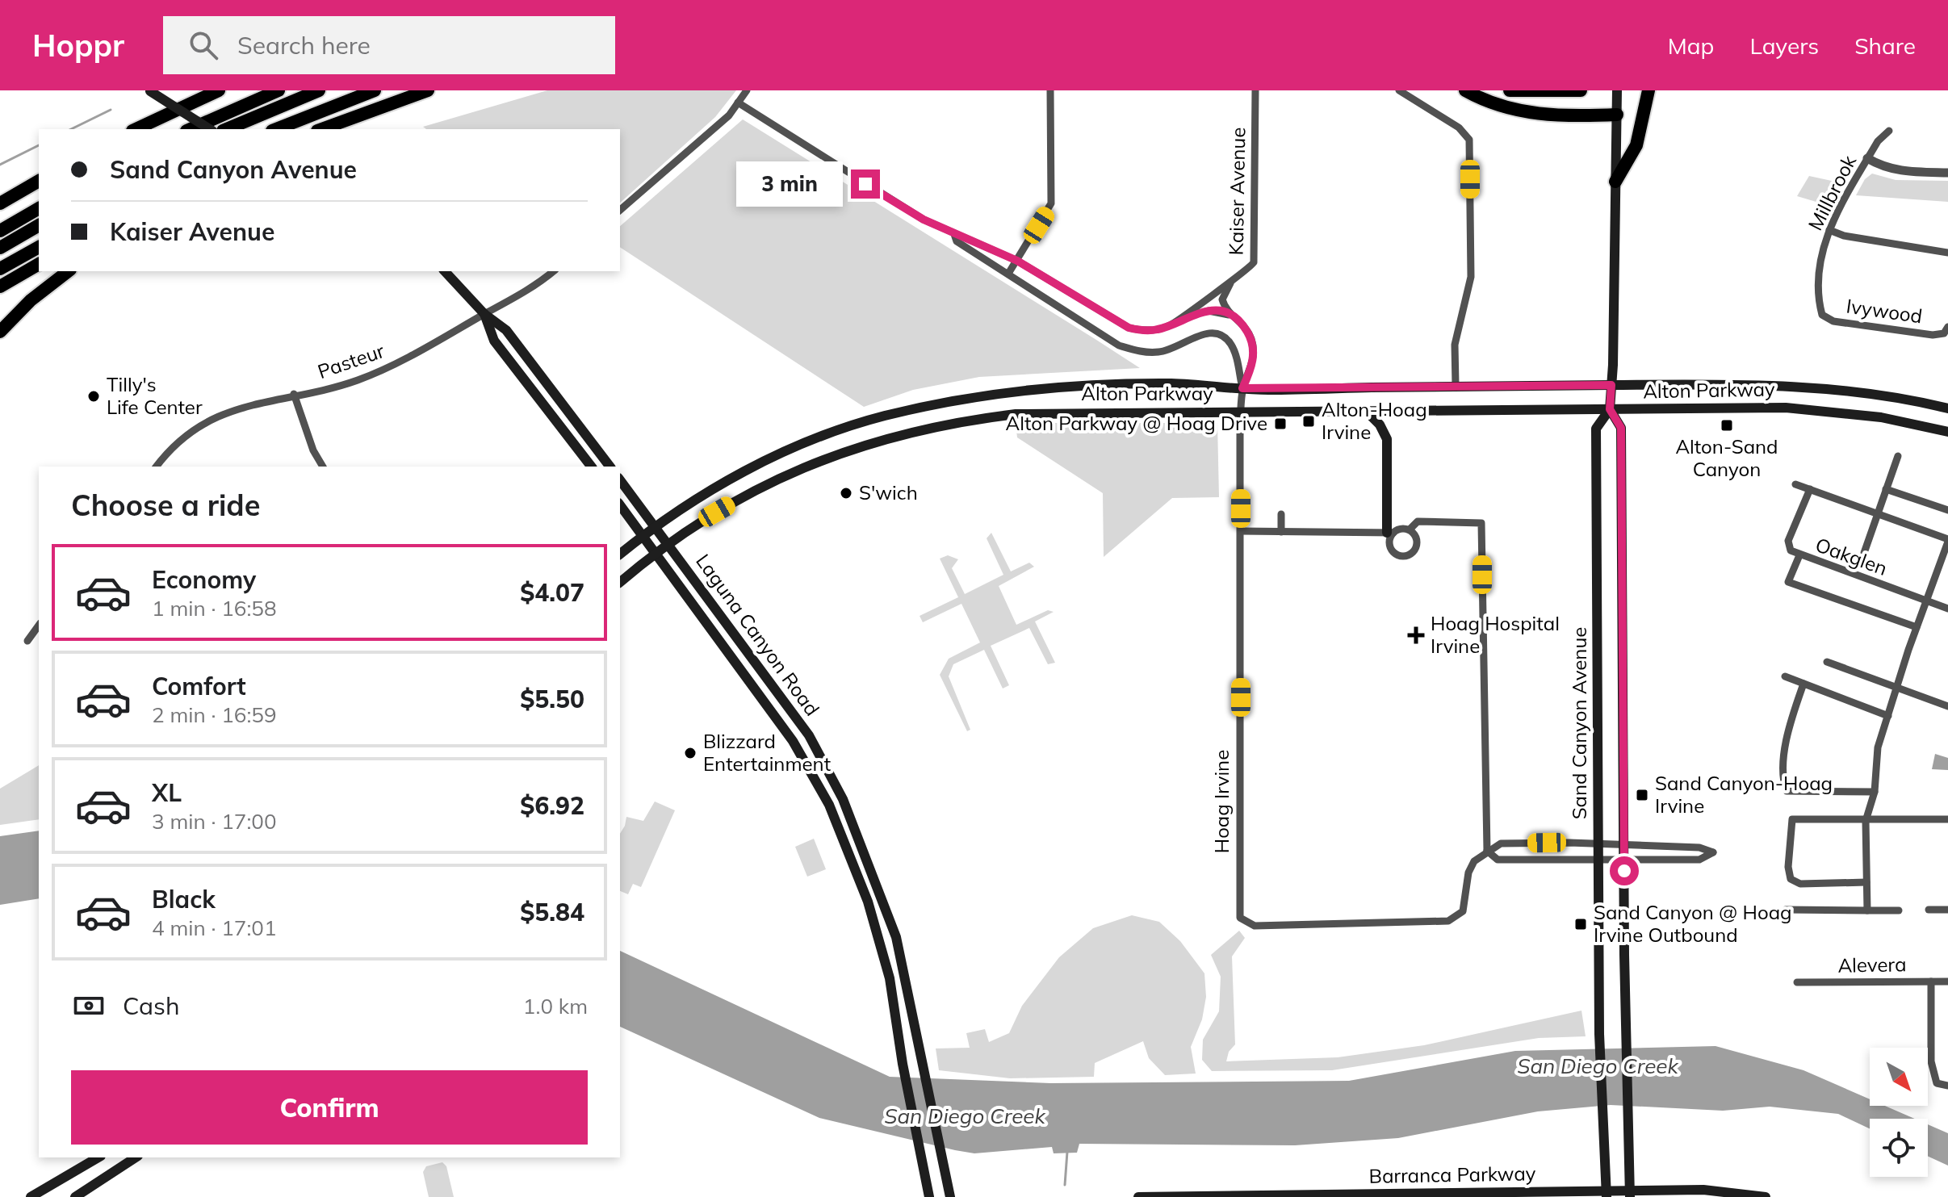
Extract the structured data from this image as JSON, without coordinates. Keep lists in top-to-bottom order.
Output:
{
  "streets": {
    "main road": [
      "Alton Parkway",
      "Laguna Canyon Road",
      "Sand Canyon Avenue",
      "Barranca Parkway"
    ],
    "street": [
      "Kaiser Avenue",
      "Millbrook",
      "Ivywood",
      "Pasteur",
      "Oakglen",
      "Hoag Irvine",
      "Alevera"
    ]
  },
  "crossings": [
    ["Kaiser Avenue", "Alton Parkway"],
    ["Kaiser Avenue", "Hoag Irvine"],
    ["Millbrook", "Ivywood"],
    ["Alton Parkway", "Laguna Canyon Road"],
    ["Alton Parkway", "Sand Canyon Avenue"],
    ["Alton Parkway", "Hoag Irvine"],
    ["Sand Canyon Avenue", "Barranca Parkway"]
  ],
  "water": ["San Diego Creek"],
  "places": {
    "other": ["Tilly's Life Center", "S'wich", "Blizzard Entertainment"],
    "transit": [
      "Alton-Hoag Irvine",
      "Alton Parkway @ Hoag Drive",
      "Alton-Sand Canyon",
      "Sand Canyon-Hoag Irvine",
      "Sand Canyon @ Hoag Irvine Outbound"
    ],
    "health": ["Hoag Hospital Irvine"]
  },
  "north": "bottom right",
  "page": {
    "header": "Hoppr",
    "search": "Search here",
    "nav": ["Map", "Layers", "Share"],
    "banner": ["Sand Canyon Avenue", "Kaiser Avenue"],
    "bubble": "3 min",
    "heading": "Choose a ride",
    "list": [
      {
        "name": "Economy",
        "note": "1 min · 16:58",
        "value": "$4.07"
      },
      {
        "name": "Comfort",
        "note": "2 min · 16:59",
        "value": "$5.50"
      },
      {
        "name": "XL",
        "note": "3 min · 17:00",
        "value": "$6.92"
      },
      {
        "name": "Black",
        "note": "4 min · 17:01",
        "value": "$5.84"
      }
    ],
    "pay": ["Cash", "1.0 km"],
    "buttons": "Confirm"
  }
}
